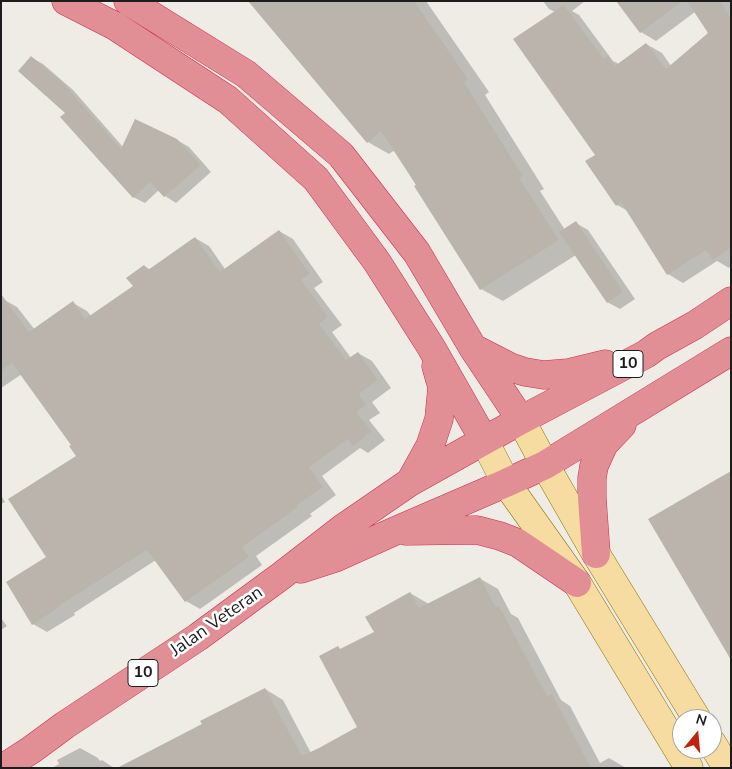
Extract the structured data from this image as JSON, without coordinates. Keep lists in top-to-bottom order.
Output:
{
  "streets": {
    "highway": ["10", "Jalan Veteran"]
  },
  "crossings": [
    ["10", "Jalan Veteran"]
  ],
  "north": "top"
}
